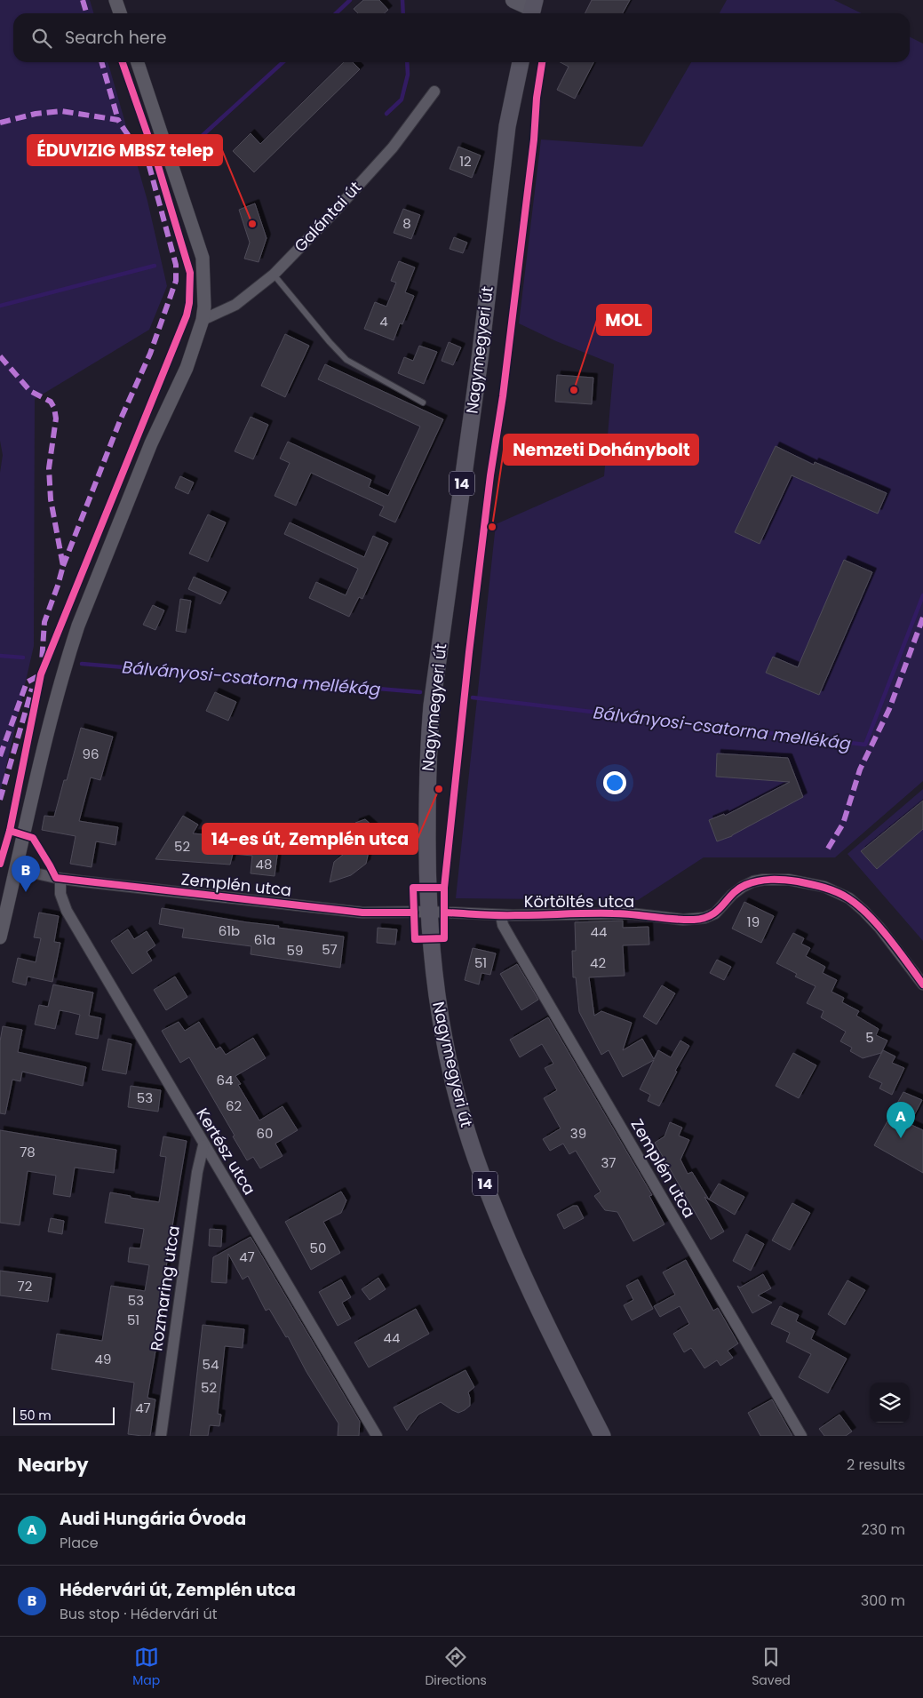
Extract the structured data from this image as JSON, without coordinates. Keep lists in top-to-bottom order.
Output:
{
  "streets": {
    "main road": ["Nagymegyeri út", "14"],
    "street": [
      "Galántai út",
      "Zemplén utca",
      "Körtöltés utca",
      "Kertész utca",
      "Rozmaring utca"
    ]
  },
  "crossings": [
    ["Nagymegyeri út", "Zemplén utca"],
    ["Nagymegyeri út", "Körtöltés utca"],
    ["Zemplén utca", "Körtöltés utca"],
    ["Zemplén utca", "Kertész utca"],
    ["Kertész utca", "Rozmaring utca"]
  ],
  "water": ["Bálványosi-csatorna mellékág"],
  "places": [
    "ÉDUVIZIG MBSZ telep",
    "MOL",
    "Nemzeti Dohánybolt",
    "14-es út, Zemplén utca"
  ],
  "house_numbers": [
    "12",
    "8",
    "4",
    "96",
    "52",
    "48",
    "19",
    "61b",
    "44",
    "61a",
    "57",
    "59",
    "51",
    "42",
    "5",
    "64",
    "53",
    "62",
    "60",
    "39",
    "78",
    "37",
    "50",
    "47",
    "72",
    "53",
    "51",
    "44",
    "49",
    "54",
    "52",
    "47"
  ],
  "scale_bar": "50 m",
  "page": {
    "search": "Search here",
    "pins": ["B", "A"],
    "scale": "50 m",
    "heading": ["Nearby", "2 results"],
    "list": [
      {
        "mark": "A",
        "name": "Audi Hungária Óvoda",
        "note": "Place",
        "value": "230 m"
      },
      {
        "mark": "B",
        "name": "Hédervári út, Zemplén utca",
        "note": "Bus stop · Hédervári út",
        "value": "300 m"
      }
    ],
    "nav": ["Map", "Directions", "Saved"]
  }
}
